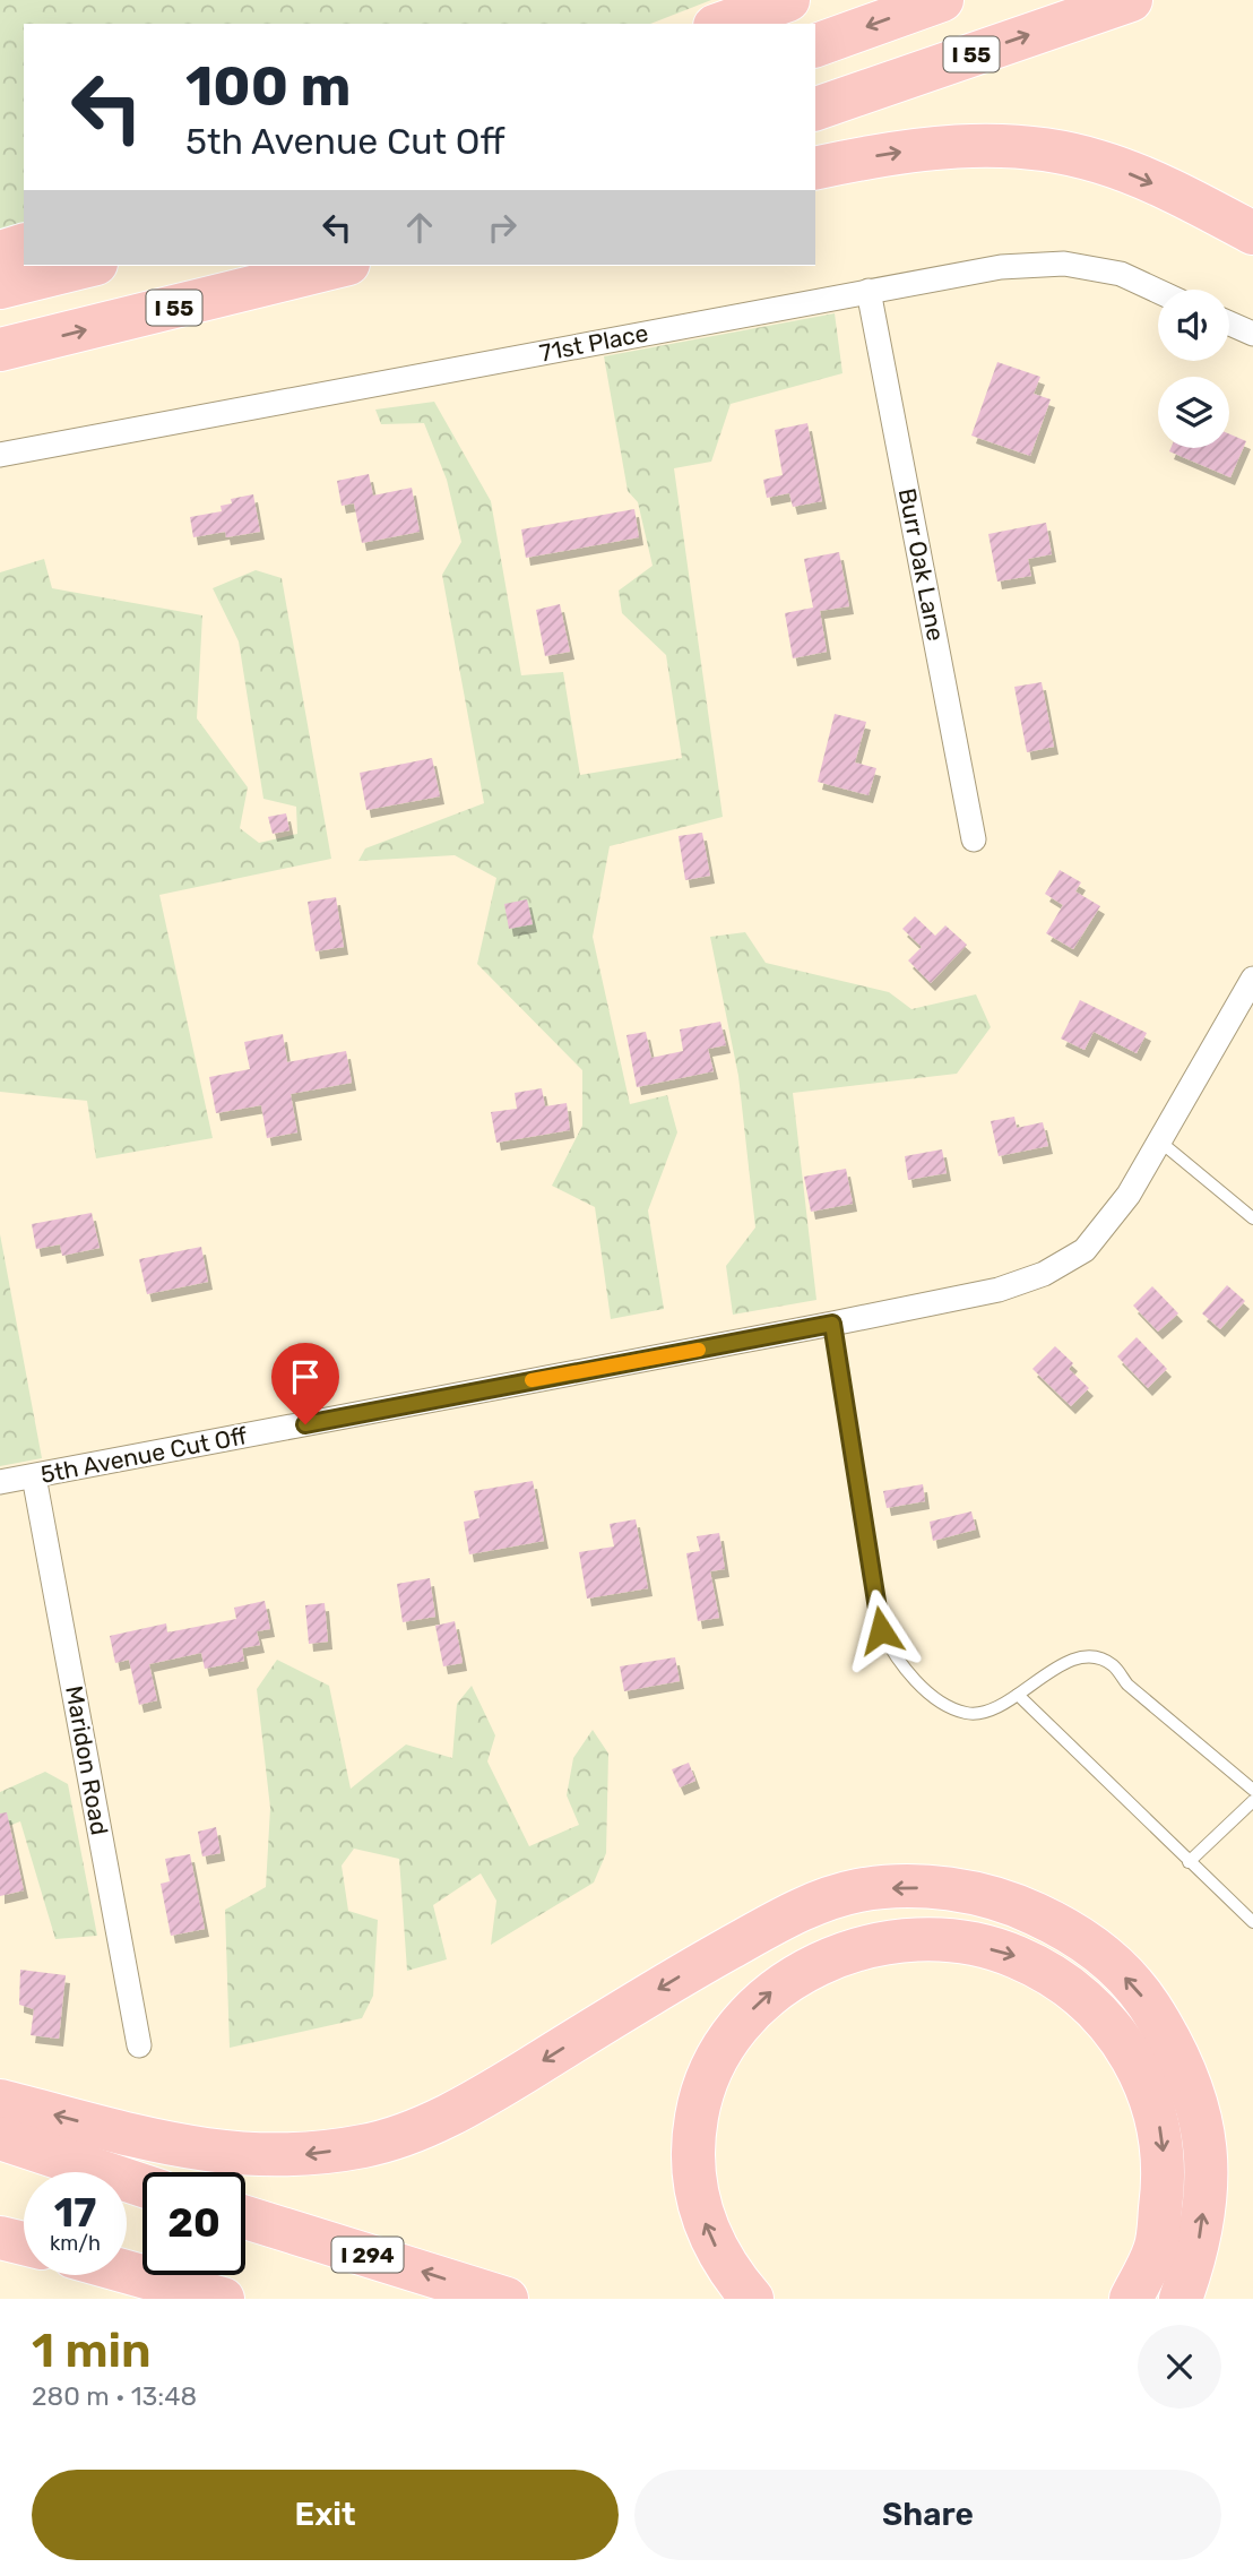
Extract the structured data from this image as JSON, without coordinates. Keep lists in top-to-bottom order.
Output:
{
  "streets": {
    "highway": ["I 55", "I 294"],
    "street": [
      "71st Place",
      "Burr Oak Lane",
      "5th Avenue Cut Off",
      "Maridon Road"
    ]
  },
  "crossings": [
    ["71st Place", "Burr Oak Lane"],
    ["5th Avenue Cut Off", "Maridon Road"]
  ],
  "page": {
    "turn": ["100 m", "5th Avenue Cut Off"],
    "speed": "17 km/h",
    "limit": "20",
    "heading": ["1 min", "280 m · 13:48"],
    "buttons": ["Exit", "Share"]
  }
}
